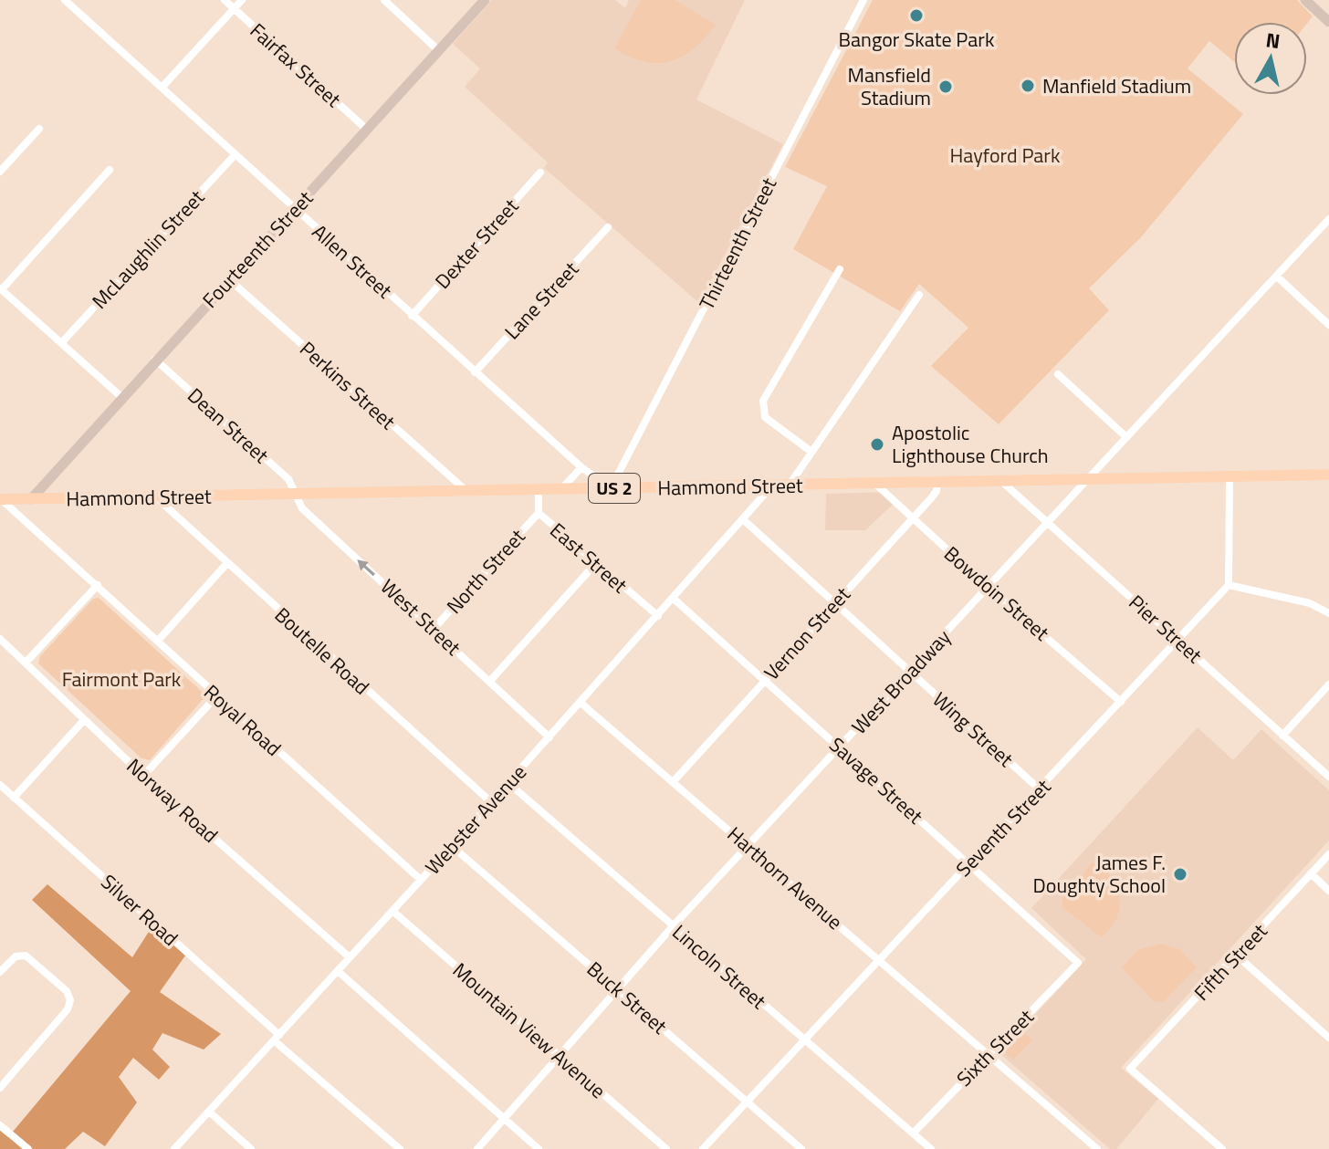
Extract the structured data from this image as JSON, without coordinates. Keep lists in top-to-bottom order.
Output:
{
  "streets": {
    "main road": ["Hammond Street", "US 2"],
    "street": [
      "Fairfax Street",
      "Dexter Street",
      "Thirteenth Street",
      "McLaughlin Street",
      "Fourteenth Street",
      "Allen Street",
      "Lane Street",
      "Perkins Street",
      "Dean Street",
      "East Street",
      "North Street",
      "Bowdoin Street",
      "West Street",
      "Pier Street",
      "Vernon Street",
      "Boutelle Road",
      "West Broadway",
      "Royal Road",
      "Wing Street",
      "Savage Street",
      "Norway Road",
      "Webster Avenue",
      "Seventh Street",
      "Harthorn Avenue",
      "Silver Road",
      "Fifth Street",
      "Lincoln Street",
      "Buck Street",
      "Mountain View Avenue",
      "Sixth Street"
    ]
  },
  "crossings": [
    ["Fairfax Street", "Fourteenth Street"],
    ["Dexter Street", "Allen Street"],
    ["Thirteenth Street", "Allen Street"],
    ["Thirteenth Street", "Hammond Street"],
    ["McLaughlin Street", "Allen Street"],
    ["Fourteenth Street", "Allen Street"],
    ["Fourteenth Street", "Perkins Street"],
    ["Fourteenth Street", "Dean Street"],
    ["Fourteenth Street", "Hammond Street"],
    ["Allen Street", "Lane Street"],
    ["Allen Street", "Hammond Street"],
    ["Perkins Street", "Hammond Street"],
    ["Dean Street", "Hammond Street"],
    ["Dean Street", "West Street"],
    ["Hammond Street", "East Street"],
    ["Hammond Street", "Bowdoin Street"],
    ["Hammond Street", "West Street"],
    ["Hammond Street", "Pier Street"],
    ["Hammond Street", "Vernon Street"],
    ["Hammond Street", "Boutelle Road"],
    ["Hammond Street", "West Broadway"],
    ["Hammond Street", "Royal Road"],
    ["Hammond Street", "Webster Avenue"],
    ["East Street", "North Street"],
    ["East Street", "Webster Avenue"],
    ["North Street", "West Street"],
    ["Bowdoin Street", "Vernon Street"],
    ["Bowdoin Street", "West Broadway"],
    ["Bowdoin Street", "Seventh Street"],
    ["West Street", "Webster Avenue"],
    ["Pier Street", "West Broadway"],
    ["Pier Street", "Seventh Street"],
    ["Vernon Street", "Wing Street"],
    ["Vernon Street", "Savage Street"],
    ["Vernon Street", "Harthorn Avenue"],
    ["Boutelle Road", "Webster Avenue"],
    ["West Broadway", "Wing Street"],
    ["West Broadway", "Savage Street"],
    ["West Broadway", "Harthorn Avenue"],
    ["West Broadway", "Lincoln Street"],
    ["West Broadway", "Buck Street"],
    ["West Broadway", "Mountain View Avenue"],
    ["Royal Road", "Webster Avenue"],
    ["Wing Street", "Webster Avenue"],
    ["Wing Street", "Seventh Street"],
    ["Savage Street", "Webster Avenue"],
    ["Savage Street", "Seventh Street"],
    ["Savage Street", "Sixth Street"],
    ["Norway Road", "Webster Avenue"],
    ["Webster Avenue", "Harthorn Avenue"],
    ["Webster Avenue", "Silver Road"],
    ["Webster Avenue", "Lincoln Street"],
    ["Webster Avenue", "Buck Street"],
    ["Webster Avenue", "Mountain View Avenue"],
    ["Seventh Street", "Harthorn Avenue"],
    ["Seventh Street", "Lincoln Street"],
    ["Seventh Street", "Buck Street"],
    ["Harthorn Avenue", "Sixth Street"],
    ["Lincoln Street", "Sixth Street"]
  ],
  "one_way": ["West Street"],
  "parks": ["Hayford Park", "Fairmont Park"],
  "places": [
    "Bangor Skate Park",
    "Manfield Stadium",
    "Mansfield Stadium",
    "Apostolic Lighthouse Church",
    "James F. Doughty School"
  ],
  "north": "top"
}
